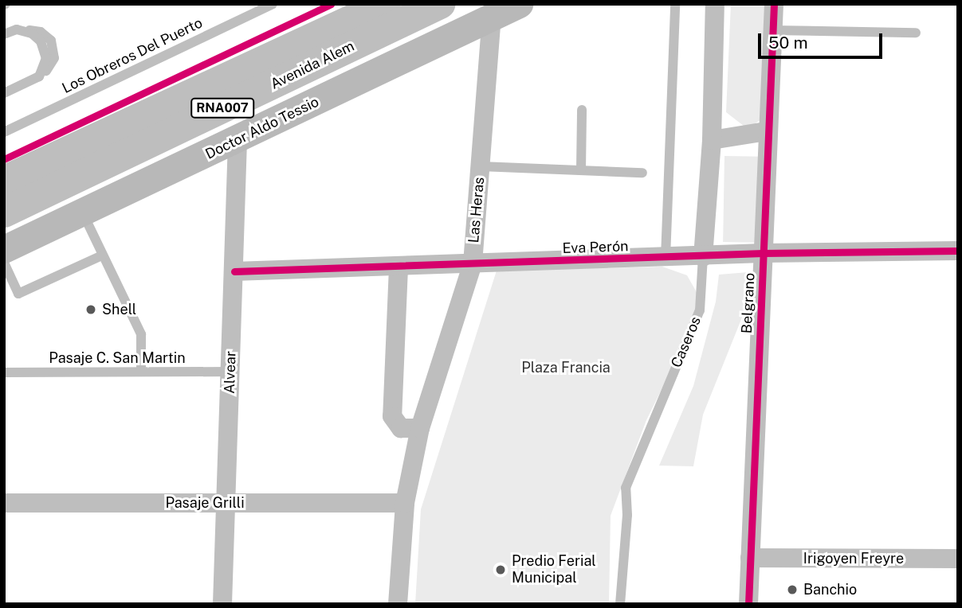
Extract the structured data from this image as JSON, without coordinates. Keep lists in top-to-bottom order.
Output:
{
  "streets": {
    "highway": ["Avenida Alem", "RNA007"],
    "main road": ["Doctor Aldo Tessio"],
    "street": [
      "Las Heras",
      "Eva Perón",
      "Belgrano",
      "Caseros",
      "Alvear",
      "Pasaje Grilli",
      "Irigoyen Freyre"
    ],
    "lane": ["Los Obreros Del Puerto", "Pasaje C. San Martin"]
  },
  "crossings": [
    ["Doctor Aldo Tessio", "Las Heras"],
    ["Doctor Aldo Tessio", "Alvear"],
    ["Las Heras", "Eva Perón"],
    ["Las Heras", "Pasaje Grilli"],
    ["Eva Perón", "Belgrano"],
    ["Eva Perón", "Caseros"],
    ["Eva Perón", "Alvear"],
    ["Belgrano", "Irigoyen Freyre"],
    ["Pasaje C. San Martin", "Alvear"],
    ["Alvear", "Pasaje Grilli"]
  ],
  "parks": ["Plaza Francia"],
  "places": ["Shell", "Predio Ferial Municipal", "Banchio"],
  "scale_bar": "50 m"
}
